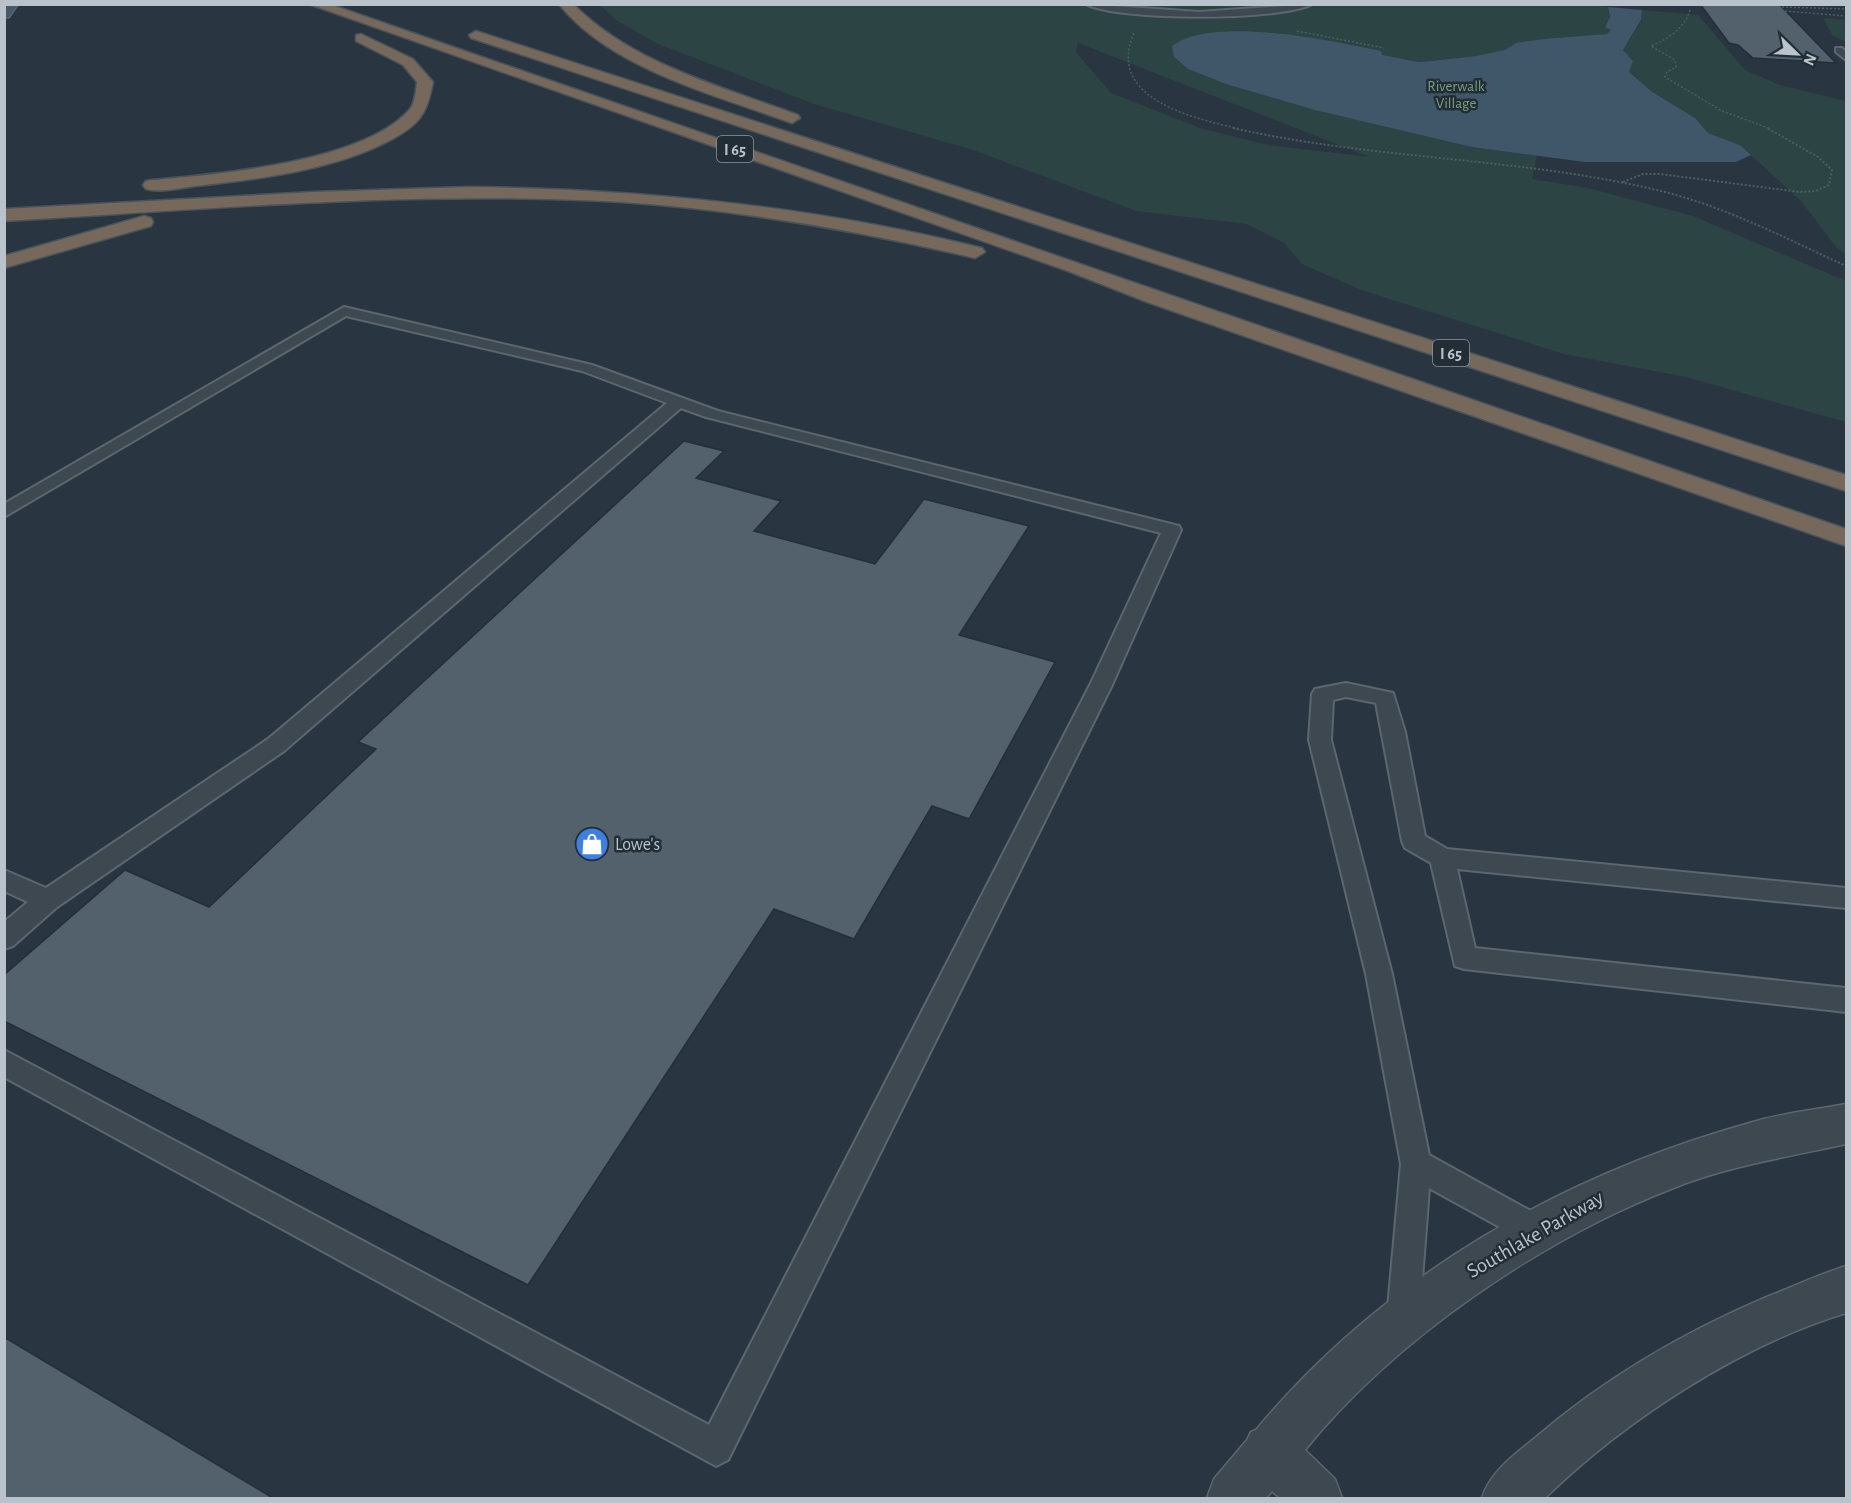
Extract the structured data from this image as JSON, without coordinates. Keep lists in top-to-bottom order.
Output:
{
  "streets": {
    "highway": ["I 65"],
    "street": ["Southlake Parkway"]
  },
  "parks": ["Riverwalk Village"],
  "places": {
    "shop": ["Lowe's"]
  },
  "north": "bottom right"
}
